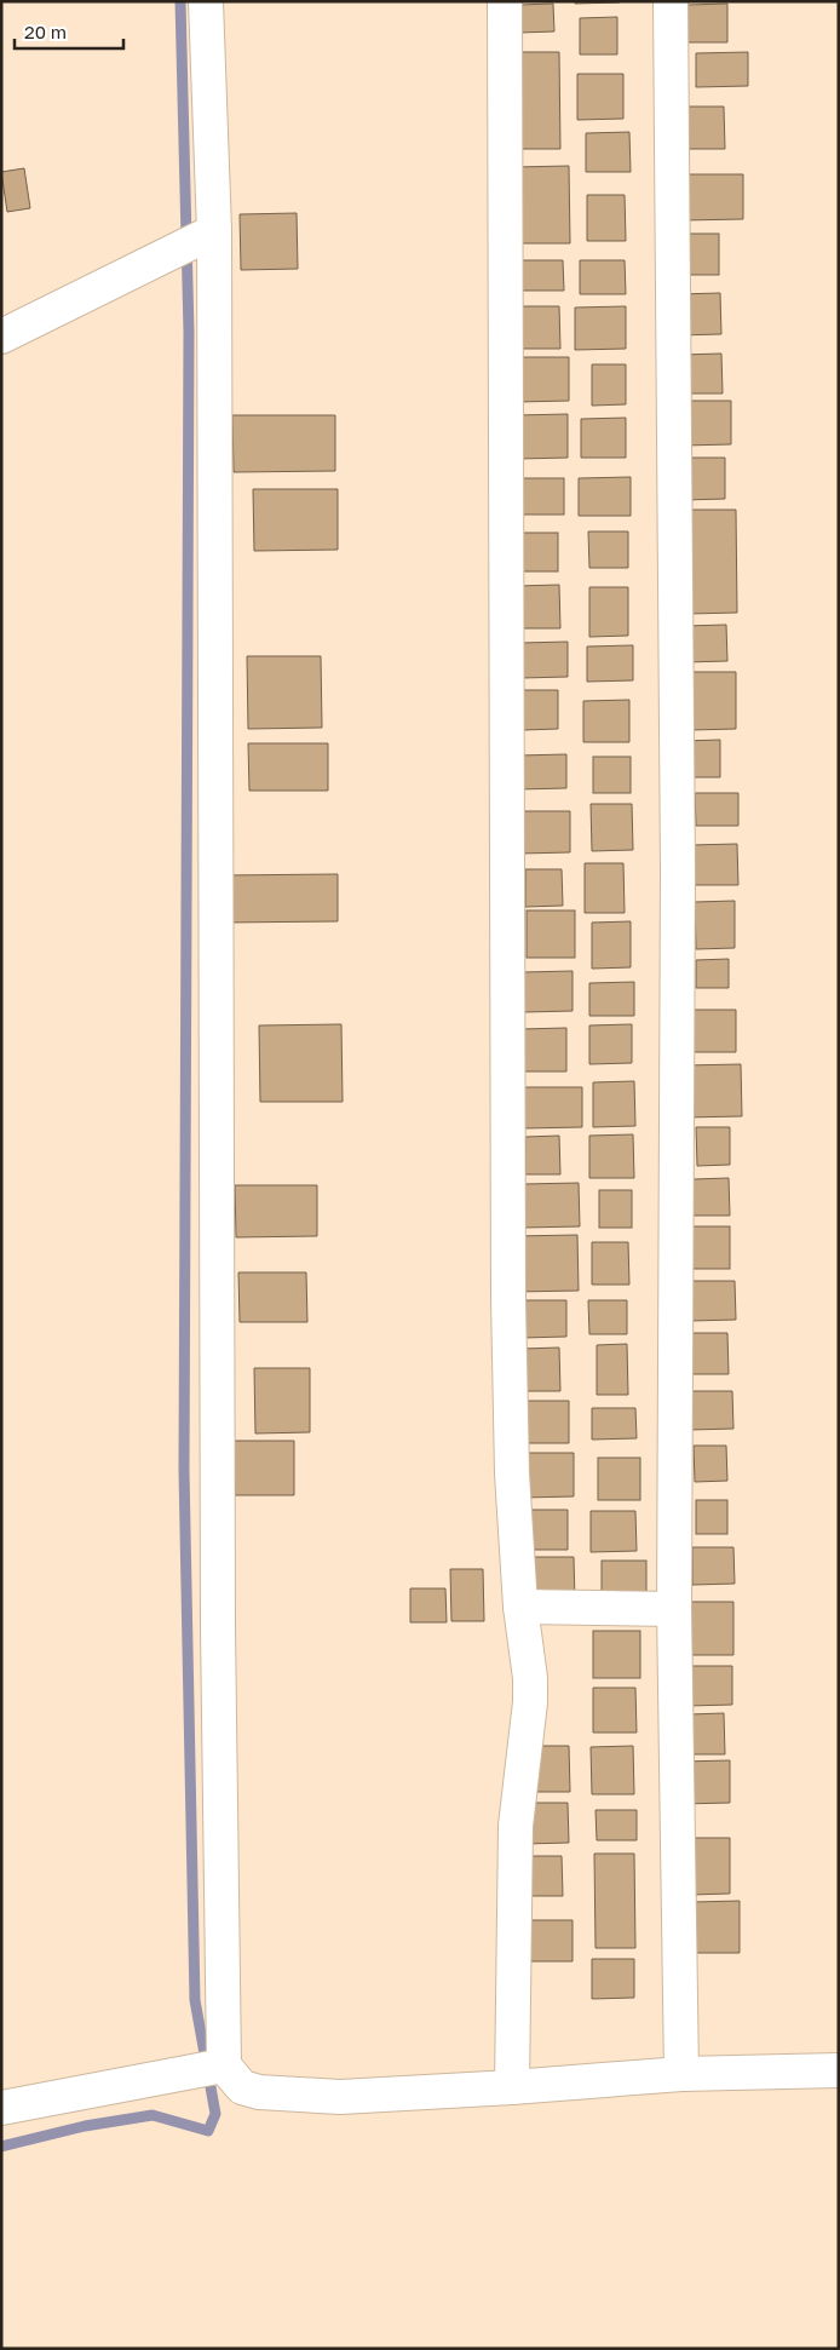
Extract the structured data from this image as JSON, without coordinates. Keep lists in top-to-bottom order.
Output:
{
  "scale_bar": "20 m"
}
